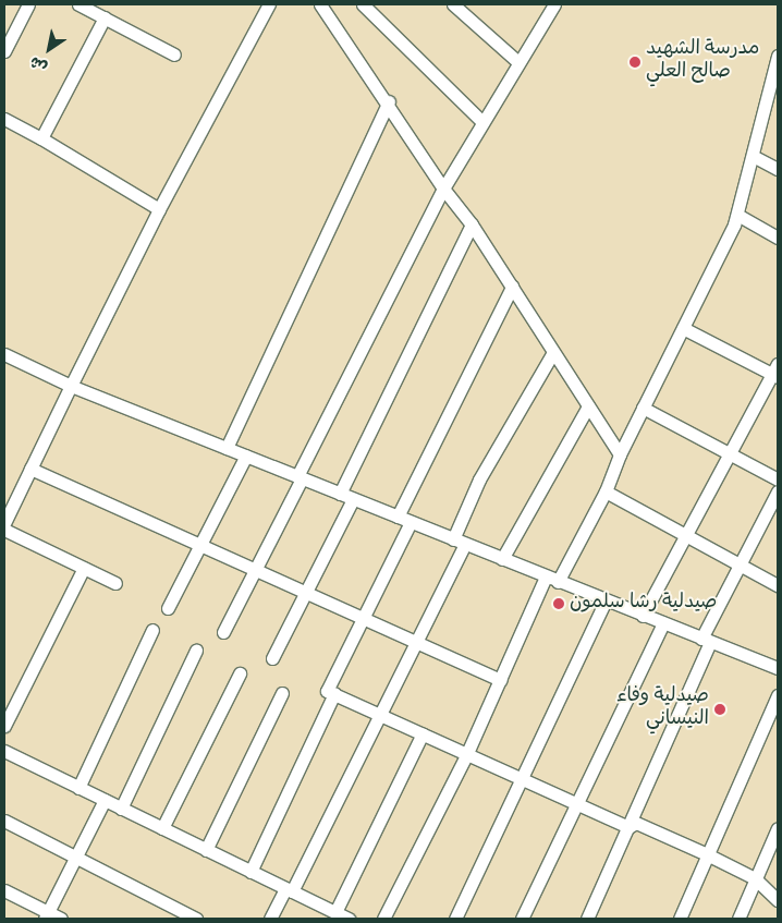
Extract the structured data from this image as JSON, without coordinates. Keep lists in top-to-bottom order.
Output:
{
  "places": ["مدرسة الشهيد صالح العلي", "صيدلية رشا سلمون", "صيدلية وفاء النيساني"],
  "north": "bottom left"
}
